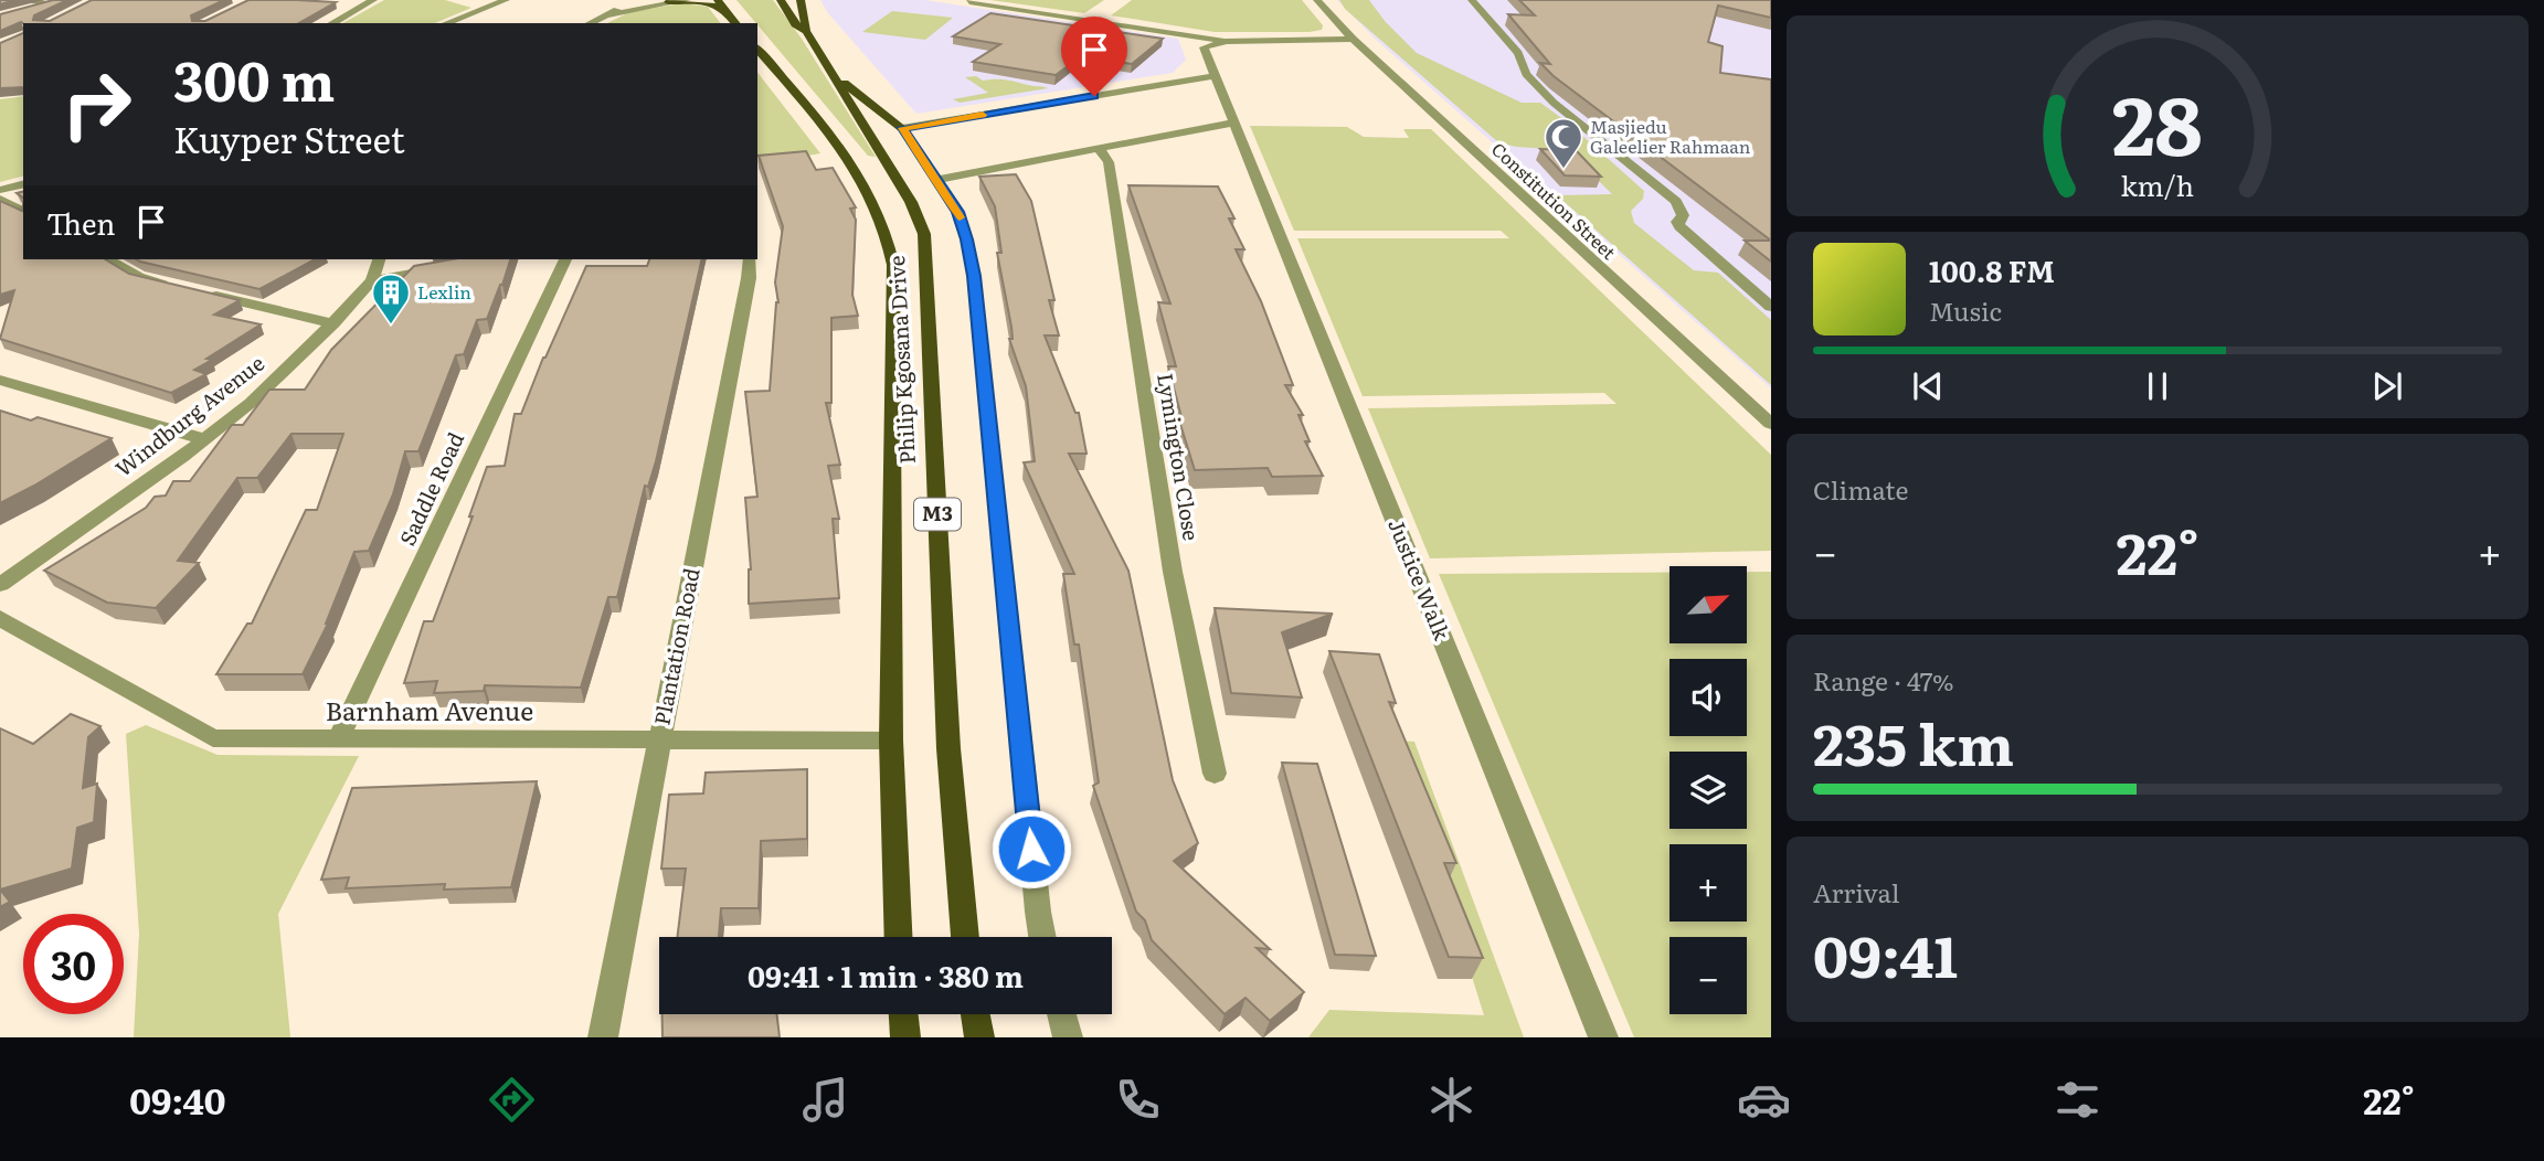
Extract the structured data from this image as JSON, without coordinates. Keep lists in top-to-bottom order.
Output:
{
  "streets": {
    "main road": ["Philip Kgosana Drive", "M3"],
    "street": [
      "Constitution Street",
      "Windburg Avenue",
      "Lymington Close",
      "Saddle Road",
      "Justice Walk",
      "Plantation Road",
      "Barnham Avenue"
    ]
  },
  "crossings": [
    ["Philip Kgosana Drive", "M3"],
    ["Philip Kgosana Drive", "Barnham Avenue"],
    ["Saddle Road", "Barnham Avenue"],
    ["Plantation Road", "Barnham Avenue"]
  ],
  "places": {
    "mosque": ["Masjiedu Galeelier Rahmaan"],
    "building": ["Lexlin"]
  },
  "north": "top right",
  "page": {
    "turn": ["300 m", "Kuyper Street"],
    "then": "Then",
    "song": ["100.8 FM", "Music"],
    "tile": [
      "Climate",
      ["Range · 47%", "235 km"],
      ["Arrival", "09:41"]
    ],
    "heat": ["−", "22°", "+"],
    "map_buttons": ["+", "−"],
    "limit": "30",
    "trip": "09:41 · 1 min · 380 m",
    "tabs": ["09:40", "22°"],
    "gauge": ["28", "km/h"]
  }
}
